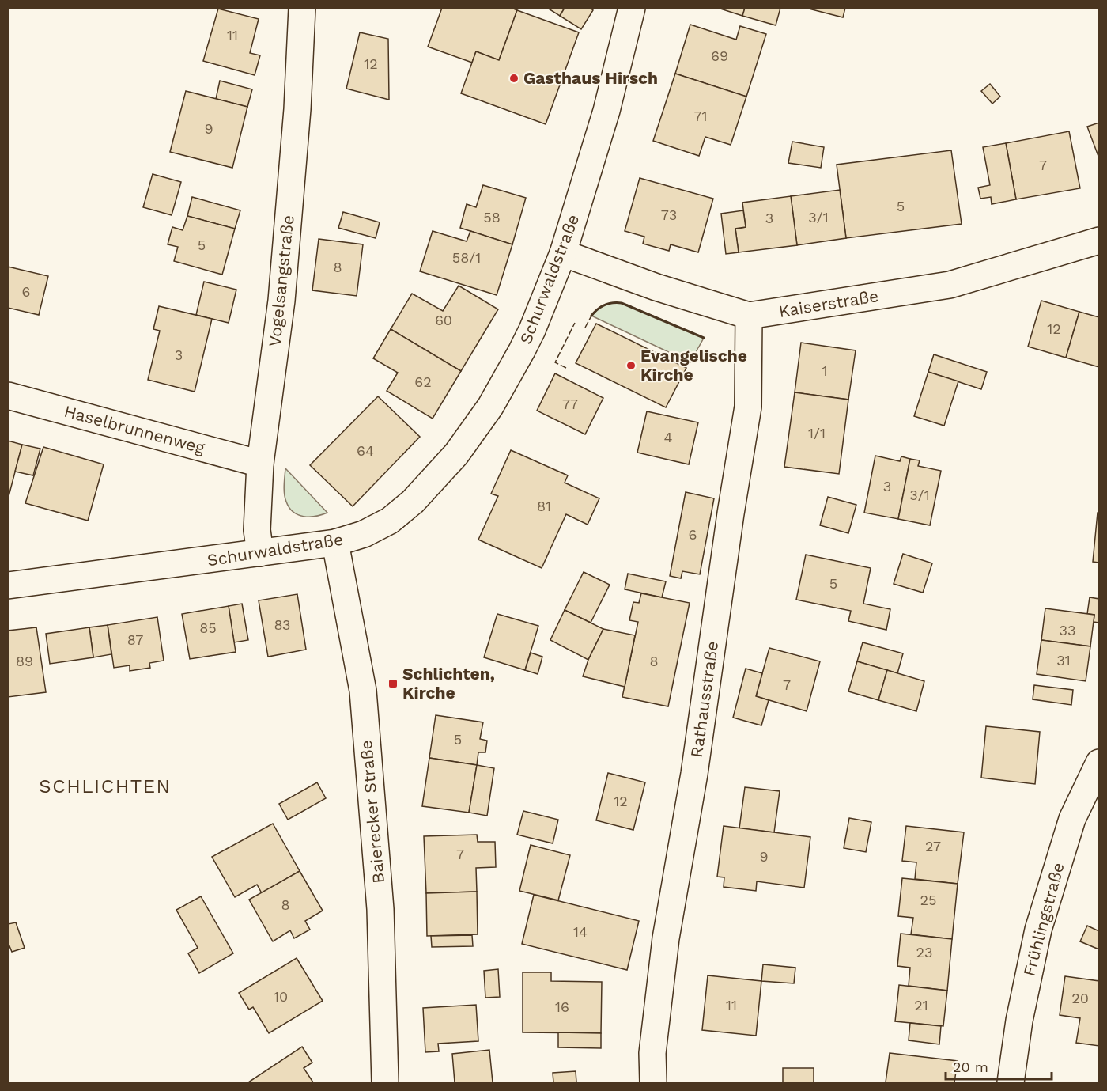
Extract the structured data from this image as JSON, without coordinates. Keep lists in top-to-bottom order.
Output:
{
  "streets": {
    "street": [
      "Schurwaldstraße",
      "Vogelsangstraße",
      "Kaiserstraße",
      "Haselbrunnenweg",
      "Rathausstraße",
      "Baierecker Straße",
      "Frühlingstraße"
    ]
  },
  "crossings": [
    ["Schurwaldstraße", "Vogelsangstraße"],
    ["Schurwaldstraße", "Kaiserstraße"],
    ["Schurwaldstraße", "Baierecker Straße"],
    ["Vogelsangstraße", "Haselbrunnenweg"],
    ["Kaiserstraße", "Rathausstraße"]
  ],
  "districts": ["SCHLICHTEN"],
  "places": {
    "other": ["Gasthaus Hirsch", "Evangelische Kirche"],
    "transit": ["Schlichten, Kirche"]
  },
  "house_numbers": [
    "11",
    "69",
    "12",
    "71",
    "9",
    "7",
    "5",
    "73",
    "58",
    "3/1",
    "3",
    "5",
    "58/1",
    "8",
    "6",
    "60",
    "12",
    "3",
    "1",
    "62",
    "77",
    "1/1",
    "4",
    "64",
    "3",
    "3/1",
    "81",
    "6",
    "5",
    "83",
    "85",
    "33",
    "87",
    "31",
    "89",
    "8",
    "7",
    "5",
    "12",
    "27",
    "7",
    "9",
    "25",
    "8",
    "14",
    "23",
    "10",
    "20",
    "11",
    "21",
    "16"
  ],
  "scale_bar": "20 m"
}
